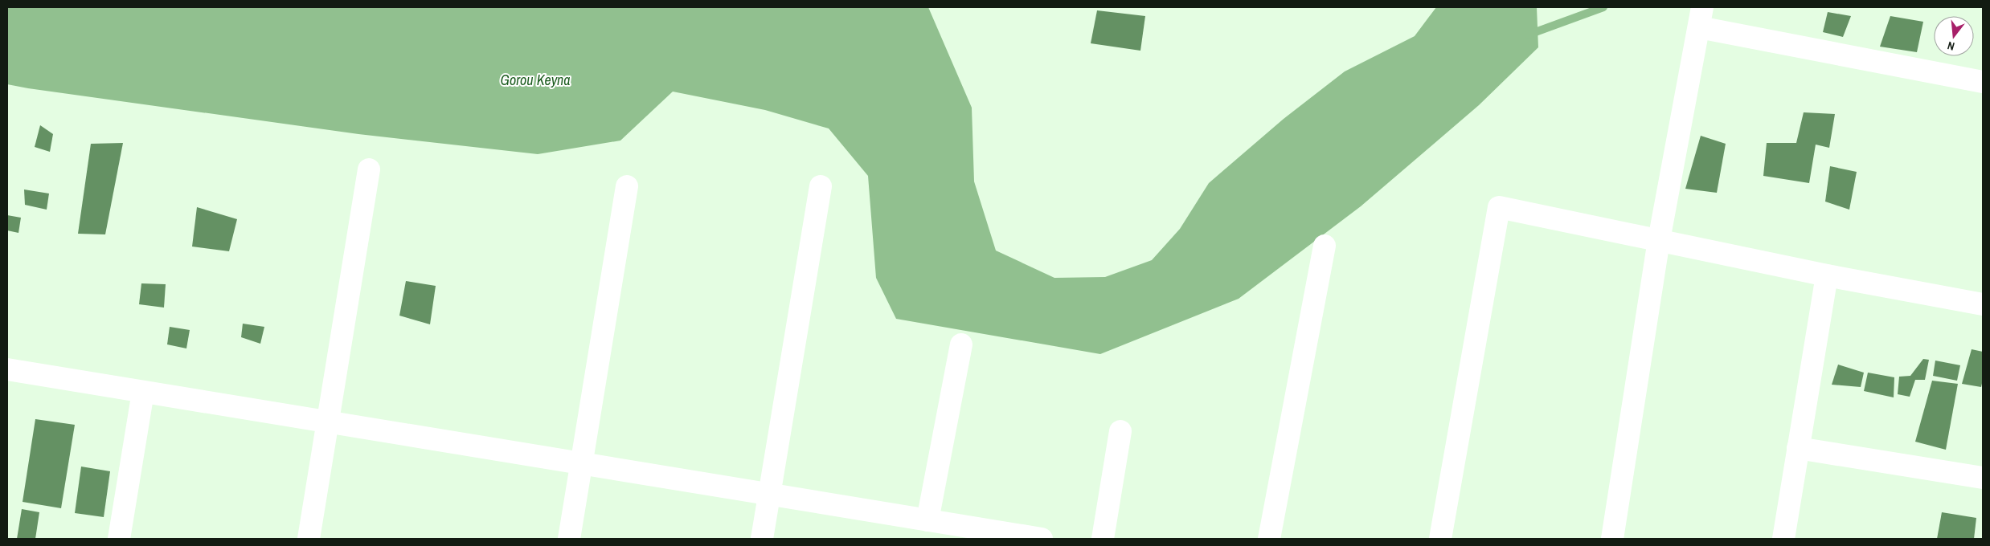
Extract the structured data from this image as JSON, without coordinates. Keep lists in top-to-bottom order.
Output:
{
  "water": ["Gorou Keyna"],
  "north": "bottom"
}
